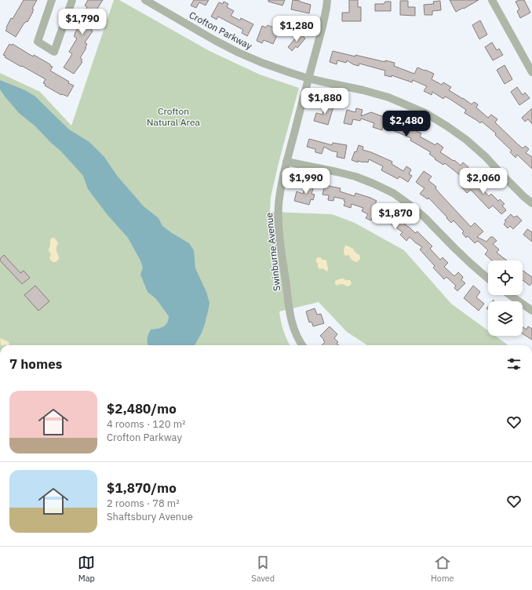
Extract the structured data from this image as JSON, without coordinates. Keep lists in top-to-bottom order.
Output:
{
  "streets": {
    "street": ["Crofton Parkway", "Swinburne Avenue"]
  },
  "crossings": [
    ["Crofton Parkway", "Swinburne Avenue"]
  ],
  "parks": ["Crofton Natural Area"],
  "page": {
    "price": [
      "$1,790",
      "$1,280",
      "$1,880",
      "$2,480",
      "$1,990",
      "$2,060",
      "$1,870"
    ],
    "heading": "7 homes",
    "list": [
      {
        "name": "$2,480/mo",
        "note": "4 rooms · 120 m² · Crofton Parkway"
      },
      {
        "name": "$1,870/mo",
        "note": "2 rooms · 78 m² · Shaftsbury Avenue"
      }
    ],
    "tabs": ["Map", "Saved", "Home"]
  }
}
